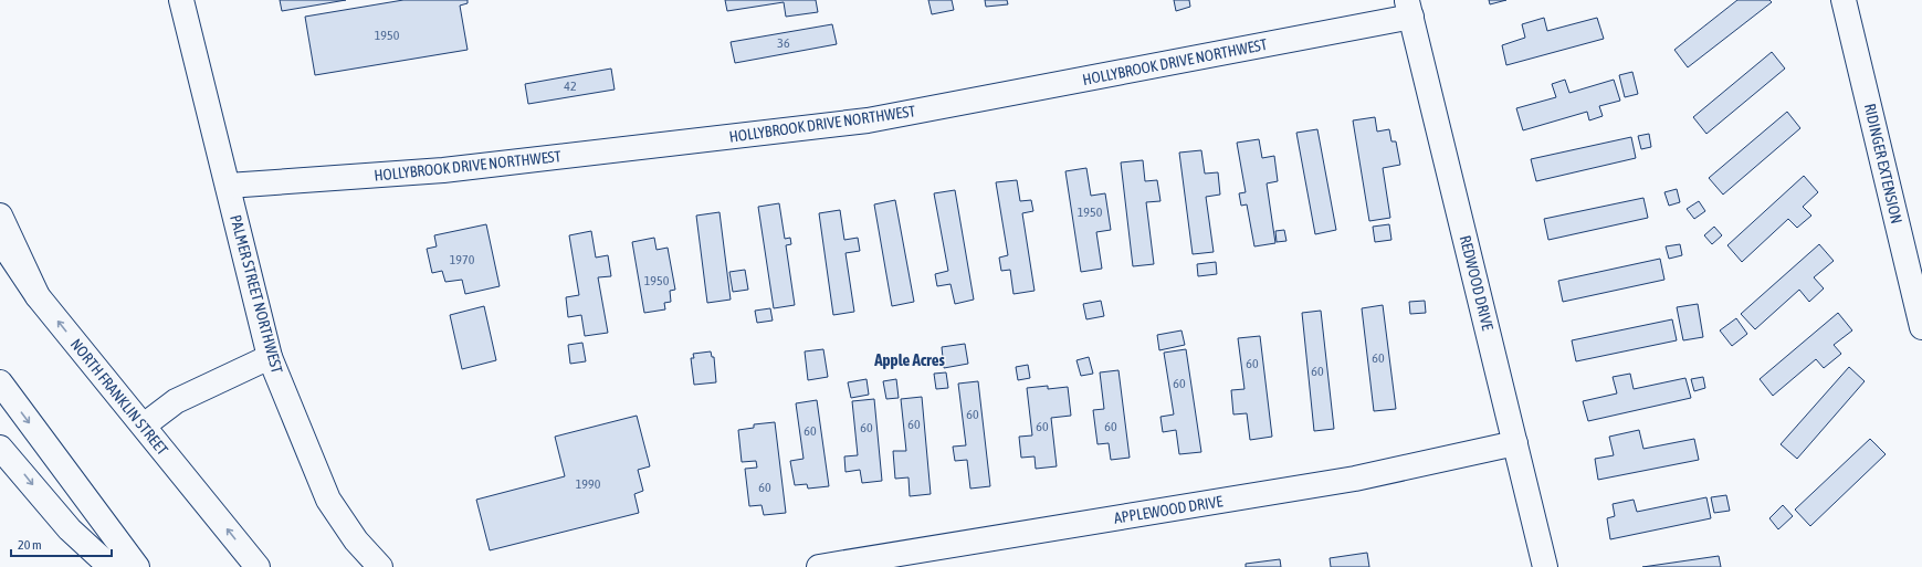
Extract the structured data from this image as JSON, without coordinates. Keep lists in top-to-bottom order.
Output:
{
  "streets": {
    "main road": [
      "HOLLYBROOK DRIVE NORTHWEST",
      "RIDINGER EXTENSION",
      "REDWOOD DRIVE",
      "PALMER STREET NORTHWEST",
      "NORTH FRANKLIN STREET",
      "APPLEWOOD DRIVE"
    ]
  },
  "crossings": [
    ["HOLLYBROOK DRIVE NORTHWEST", "REDWOOD DRIVE"],
    ["HOLLYBROOK DRIVE NORTHWEST", "PALMER STREET NORTHWEST"],
    ["REDWOOD DRIVE", "APPLEWOOD DRIVE"]
  ],
  "districts": ["Apple Acres"],
  "house_numbers": [
    "1950",
    "36",
    "42",
    "1950",
    "1970",
    "1950",
    "60",
    "60",
    "60",
    "60",
    "60",
    "60",
    "60",
    "60",
    "60",
    "60",
    "1990",
    "60"
  ],
  "scale_bar": "20 m"
}
